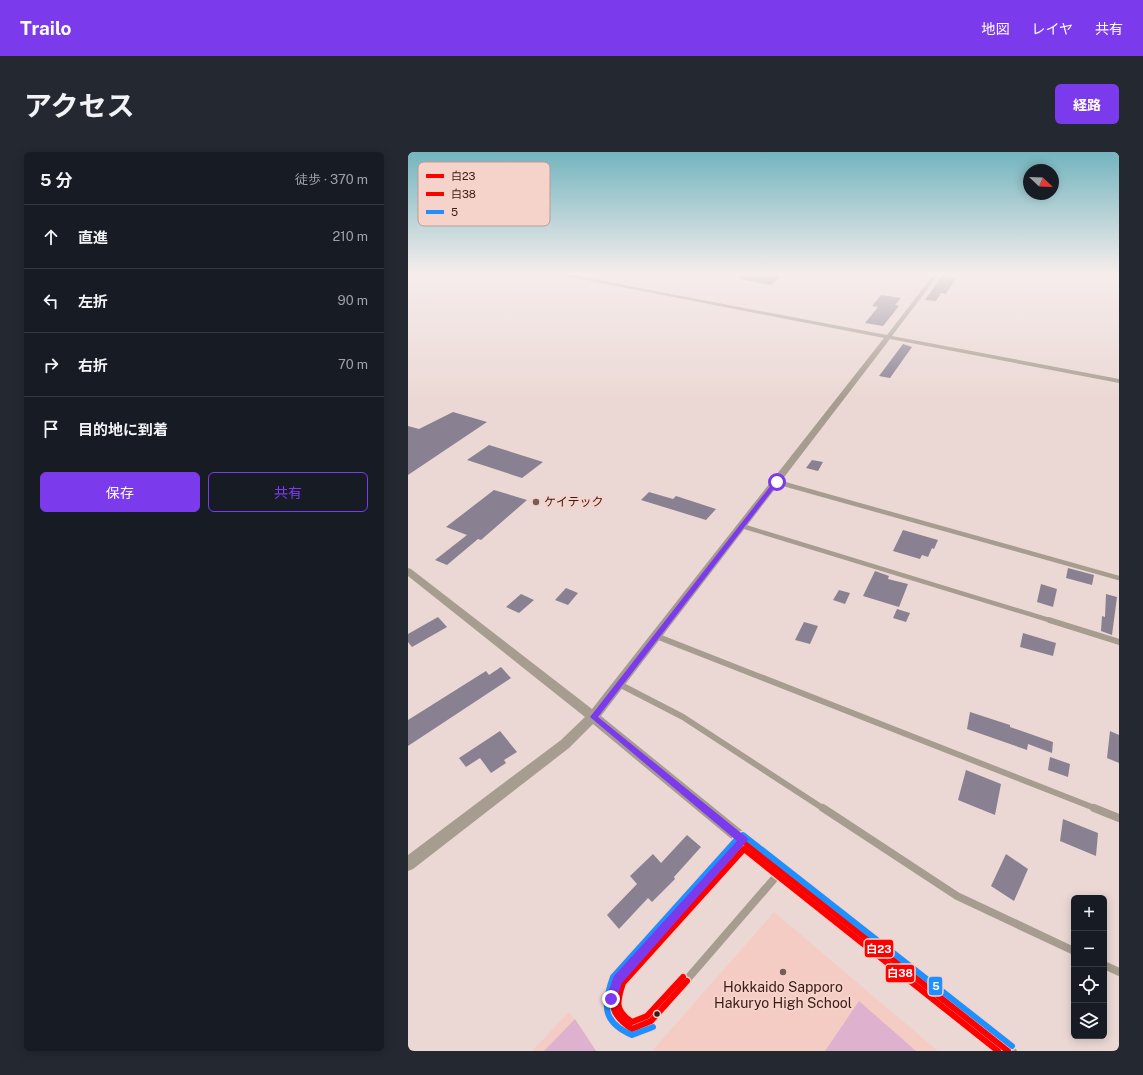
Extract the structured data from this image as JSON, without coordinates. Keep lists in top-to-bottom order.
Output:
{
  "places": ["ケイテック", "Hokkaido Sapporo Hakuryo High School"],
  "lines": ["transit line 5", "transit line 白23", "transit line 白38"],
  "legend": ["白23", "白38", "5"],
  "north": "bottom right",
  "page": {
    "header": "Trailo",
    "nav": ["地図", "レイヤ", "共有"],
    "title": "アクセス",
    "buttons": [
      "経路",
      ["保存", "共有"]
    ],
    "heading": ["5 分", "徒歩 · 370 m"],
    "list": [
      ["直進", "210 m"],
      ["左折", "90 m"],
      ["右折", "70 m"],
      "目的地に到着"
    ],
    "map_buttons": ["+", "−"]
  }
}
